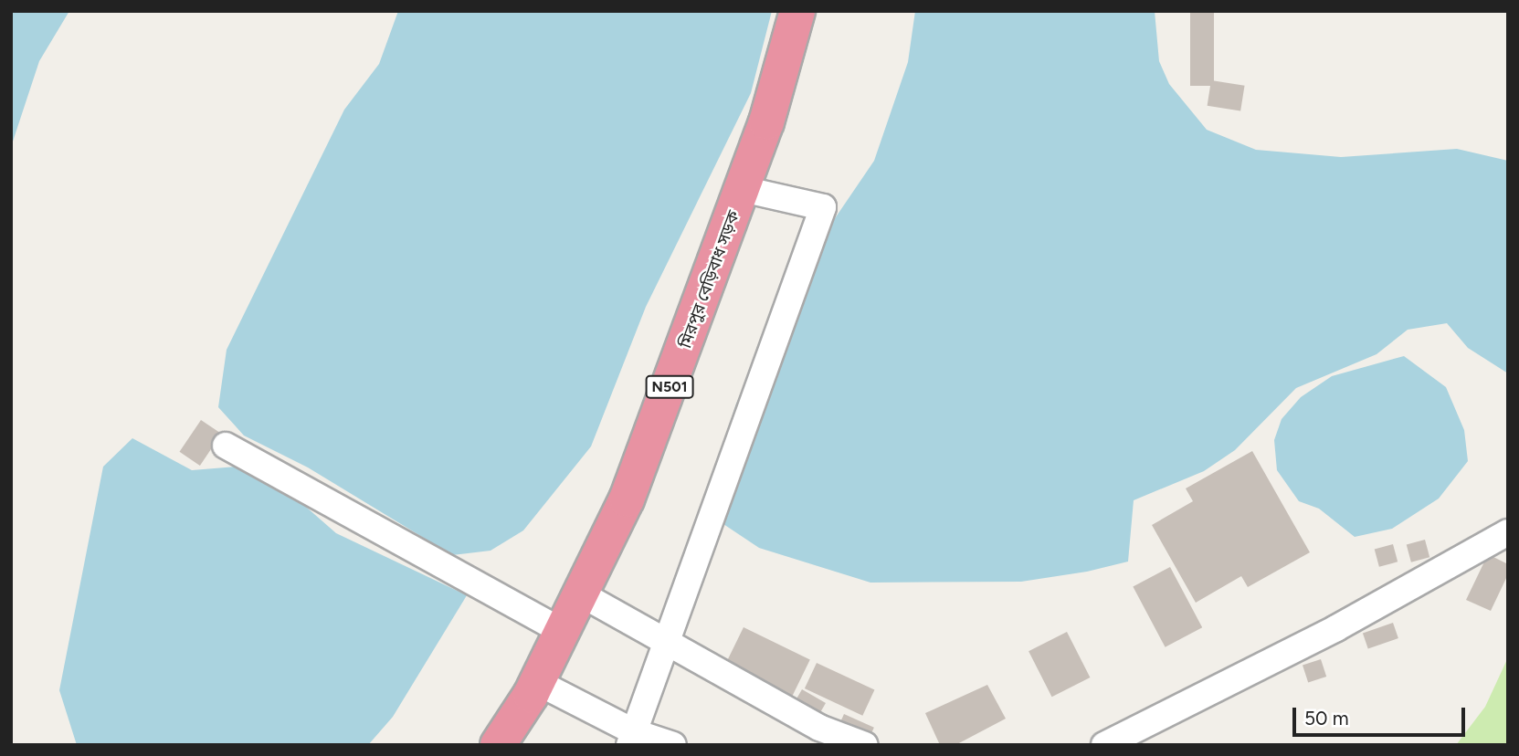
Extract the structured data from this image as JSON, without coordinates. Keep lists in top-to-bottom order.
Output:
{
  "streets": {
    "highway": ["মিরপুর বেড়িবাধ সড়ক", "N501"]
  },
  "scale_bar": "50 m"
}
